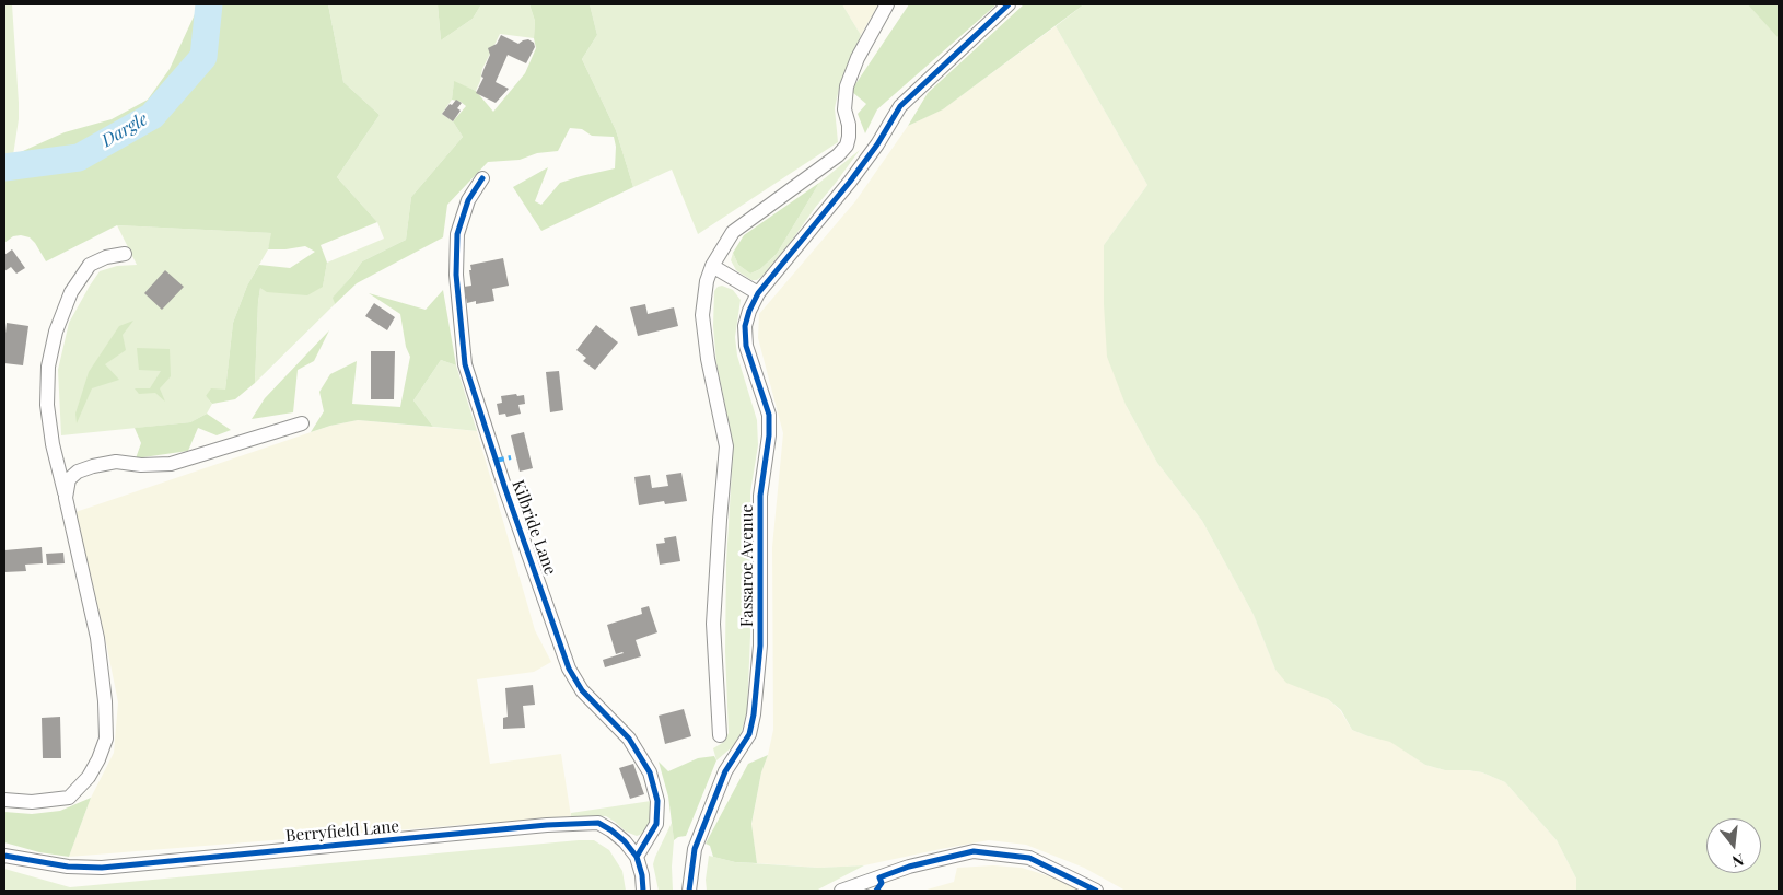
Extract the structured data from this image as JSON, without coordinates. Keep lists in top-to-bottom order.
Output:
{
  "streets": {
    "street": ["Kilbride Lane", "Fassaroe Avenue", "Berryfield Lane"]
  },
  "crossings": [
    ["Kilbride Lane", "Berryfield Lane"]
  ],
  "water": ["Dargle"],
  "north": "bottom"
}
